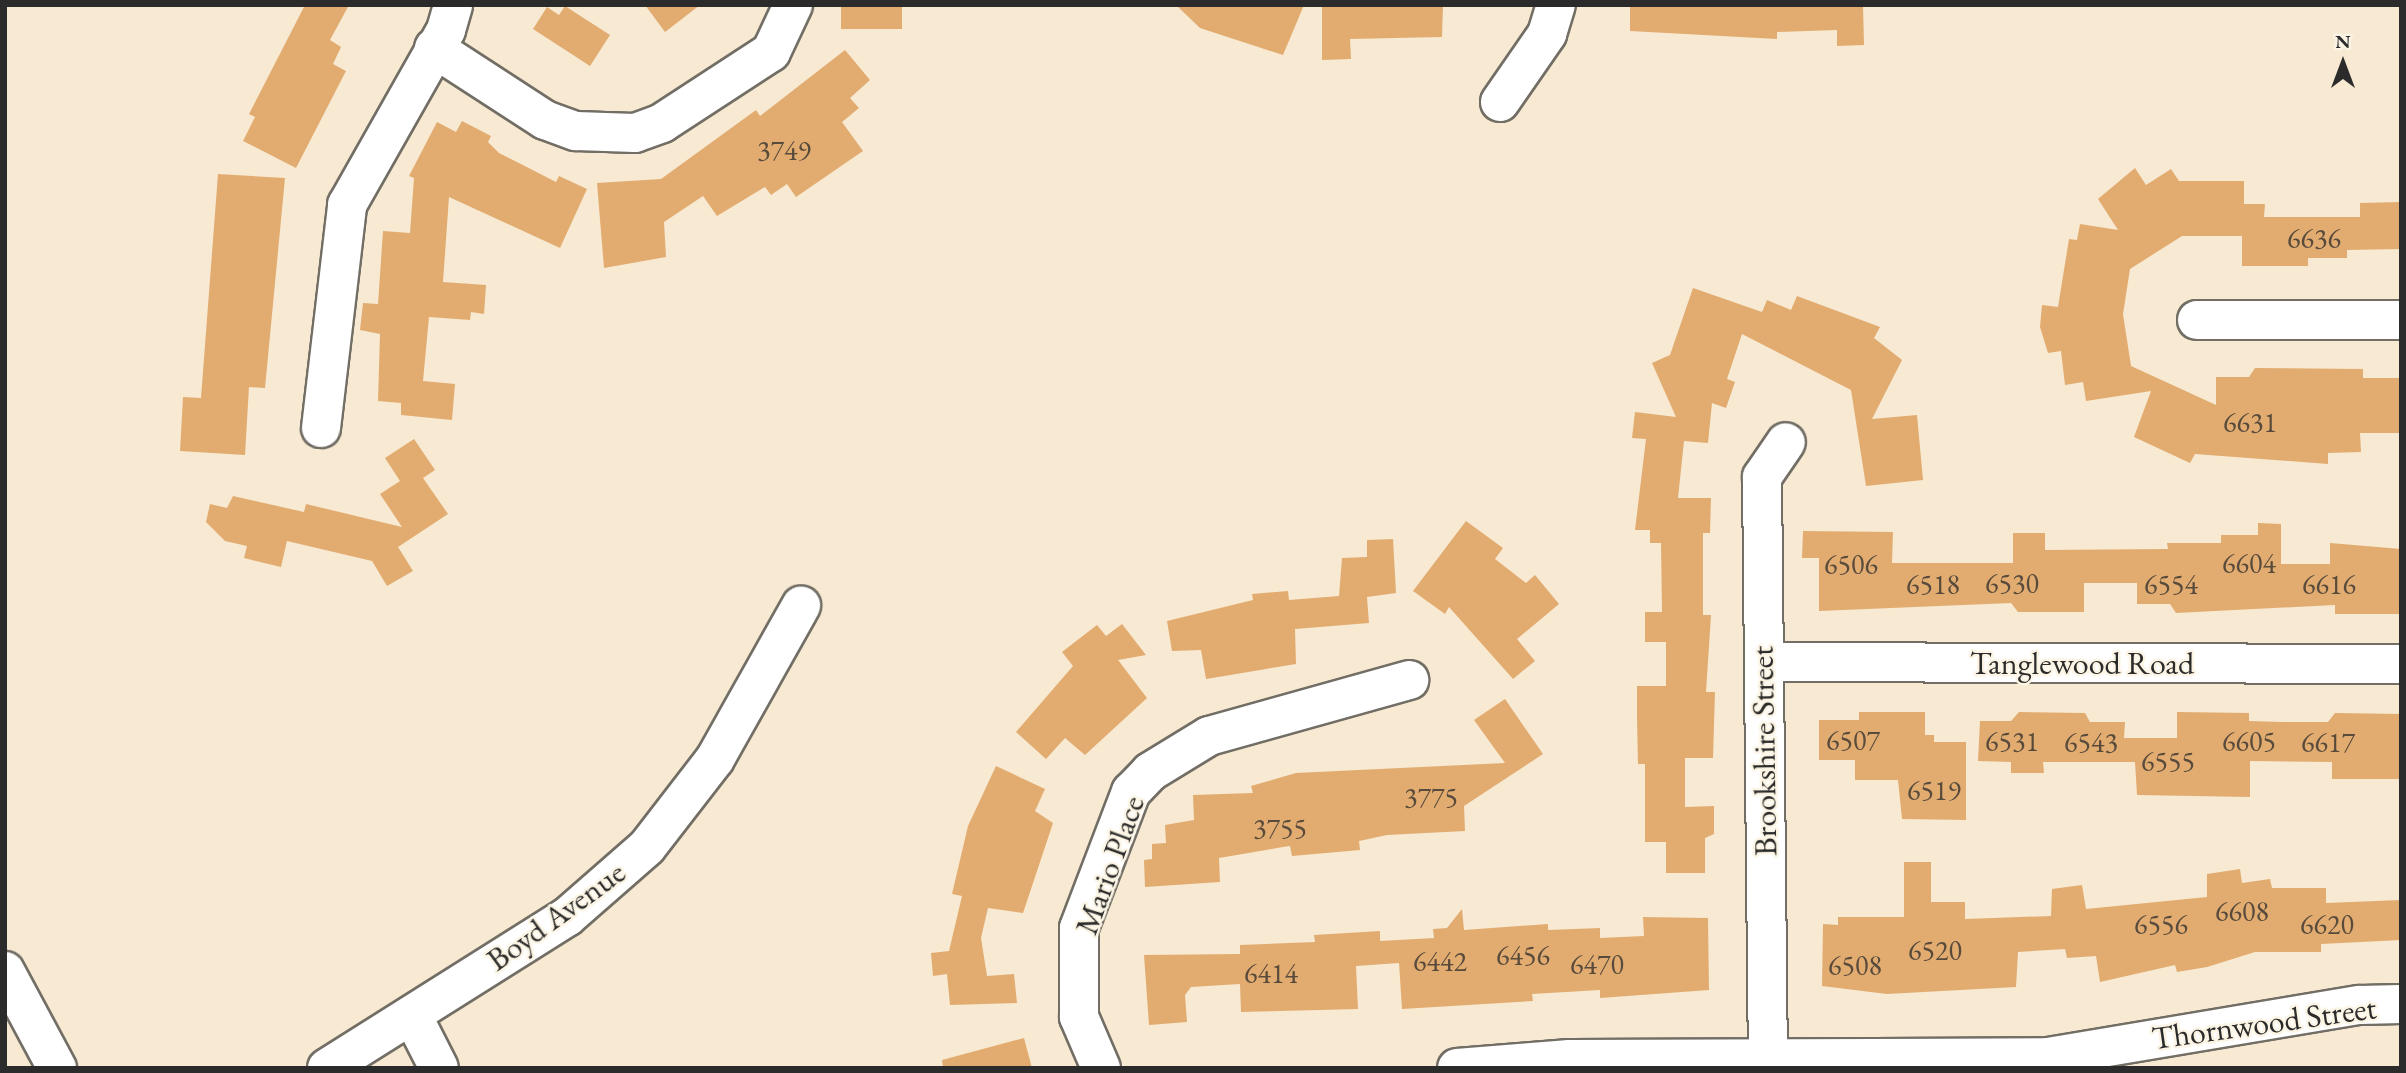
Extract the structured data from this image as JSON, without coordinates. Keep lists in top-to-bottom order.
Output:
{
  "streets": {
    "street": [
      "Tanglewood Road",
      "Brookshire Street",
      "Mario Place",
      "Boyd Avenue",
      "Thornwood Street"
    ]
  },
  "crossings": [
    ["Tanglewood Road", "Brookshire Street"],
    ["Brookshire Street", "Thornwood Street"]
  ],
  "house_numbers": [
    "3749",
    "6636",
    "6631",
    "6604",
    "6506",
    "6530",
    "6518",
    "6554",
    "6616",
    "6507",
    "6531",
    "6605",
    "6543",
    "6617",
    "6555",
    "6519",
    "3775",
    "3755",
    "6608",
    "6556",
    "6620",
    "6520",
    "6456",
    "6442",
    "6470",
    "6508",
    "6414"
  ],
  "north": "top"
}
